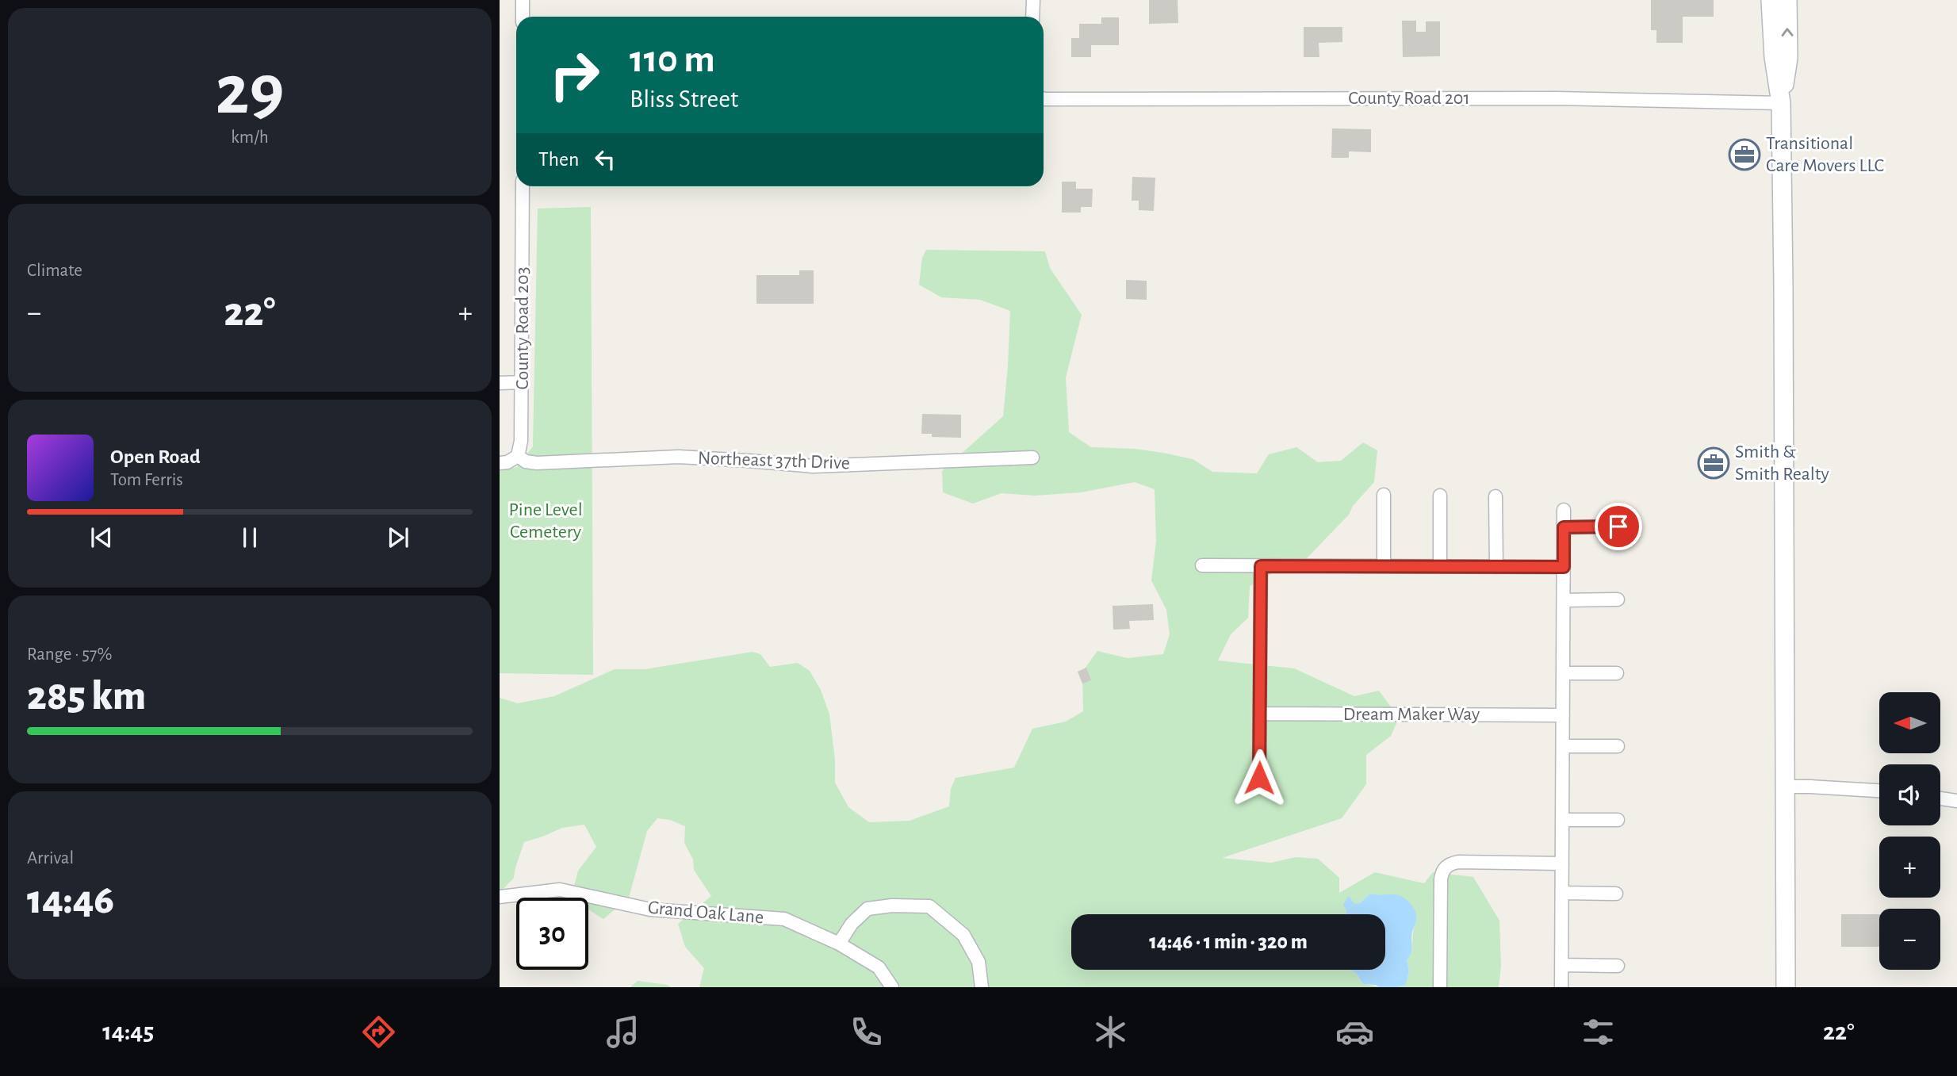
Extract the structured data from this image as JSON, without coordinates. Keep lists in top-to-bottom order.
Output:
{
  "streets": {
    "street": [
      "County Road 201",
      "County Road 203",
      "Northeast 37th Drive",
      "Dream Maker Way",
      "Grand Oak Lane"
    ]
  },
  "crossings": [
    ["County Road 203", "Northeast 37th Drive"]
  ],
  "parks": ["Pine Level Cemetery"],
  "places": {
    "office": ["Transitional Care Movers LLC", "Smith & Smith Realty"]
  },
  "north": "left",
  "page": {
    "tile": [
      ["29", "km/h"],
      "Climate",
      ["Range · 57%", "285 km"],
      ["Arrival", "14:46"]
    ],
    "turn": ["110 m", "Bliss Street"],
    "then": "Then",
    "heat": ["−", "22°", "+"],
    "song": ["Open Road", "Tom Ferris"],
    "map_buttons": ["+", "−"],
    "limit": "30",
    "trip": "14:46 · 1 min · 320 m",
    "tabs": ["14:45", "22°"]
  }
}
